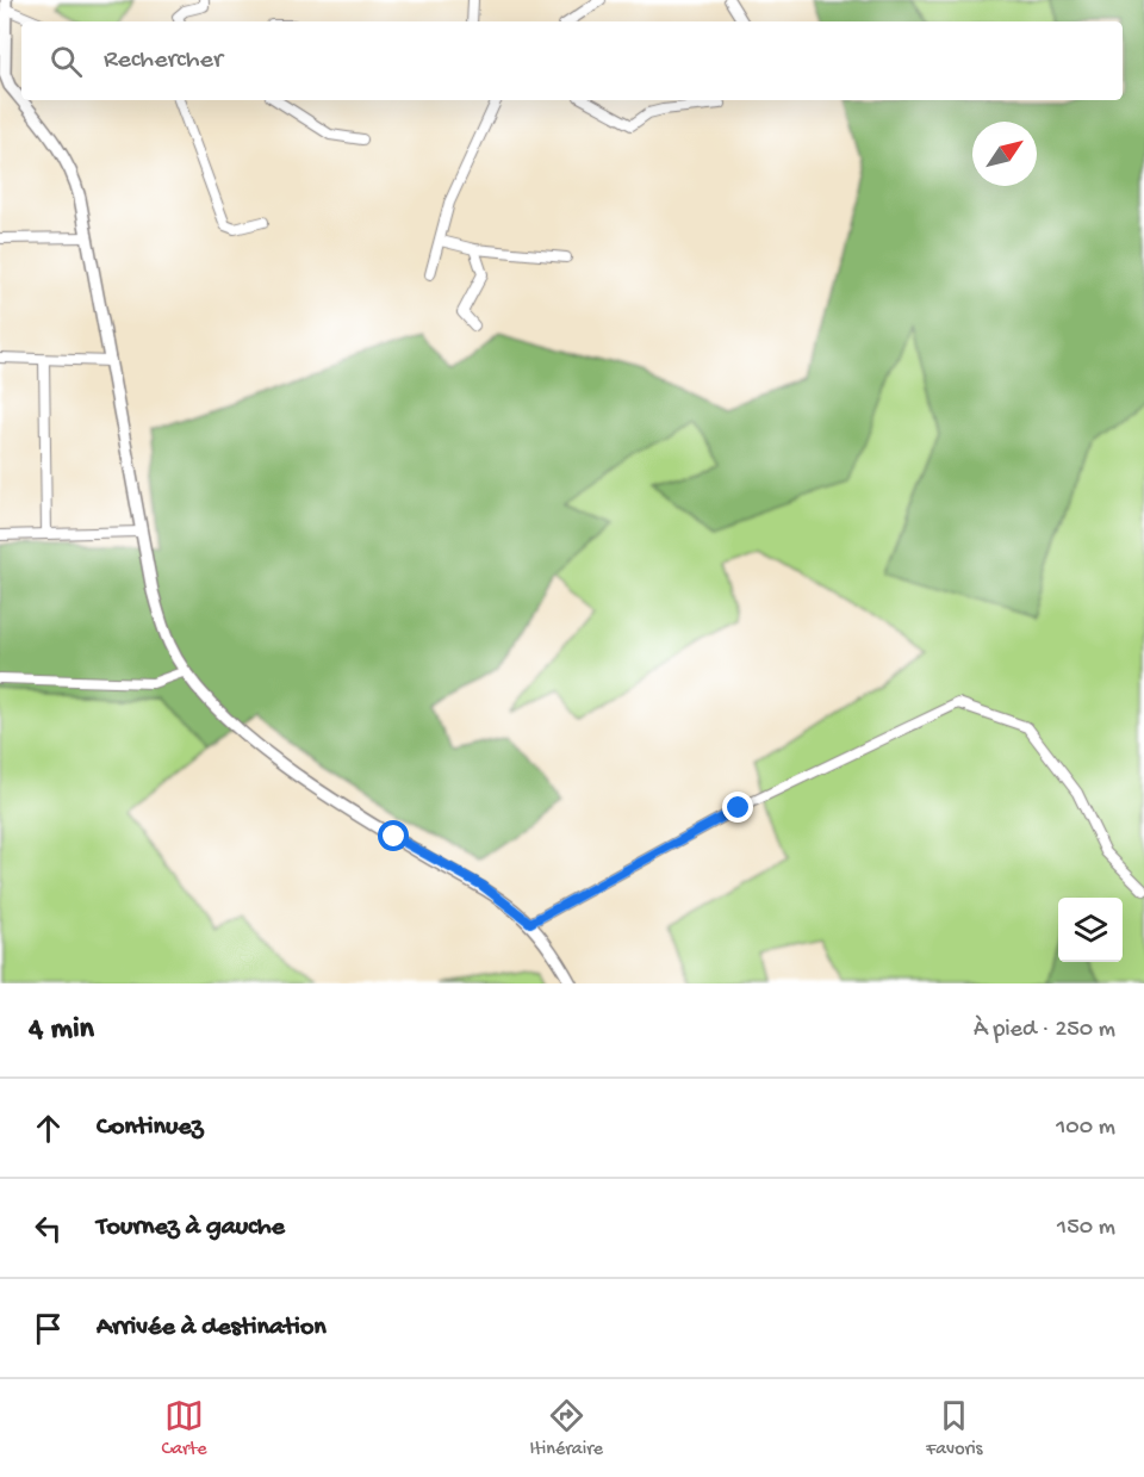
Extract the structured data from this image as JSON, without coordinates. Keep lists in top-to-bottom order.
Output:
{
  "north": "top right",
  "page": {
    "search": "Rechercher",
    "heading": ["4 min", "À pied · 250 m"],
    "list": [
      ["Continuez", "100 m"],
      ["Tournez à gauche", "150 m"],
      "Arrivée à destination"
    ],
    "nav": ["Carte", "Itinéraire", "Favoris"]
  }
}
